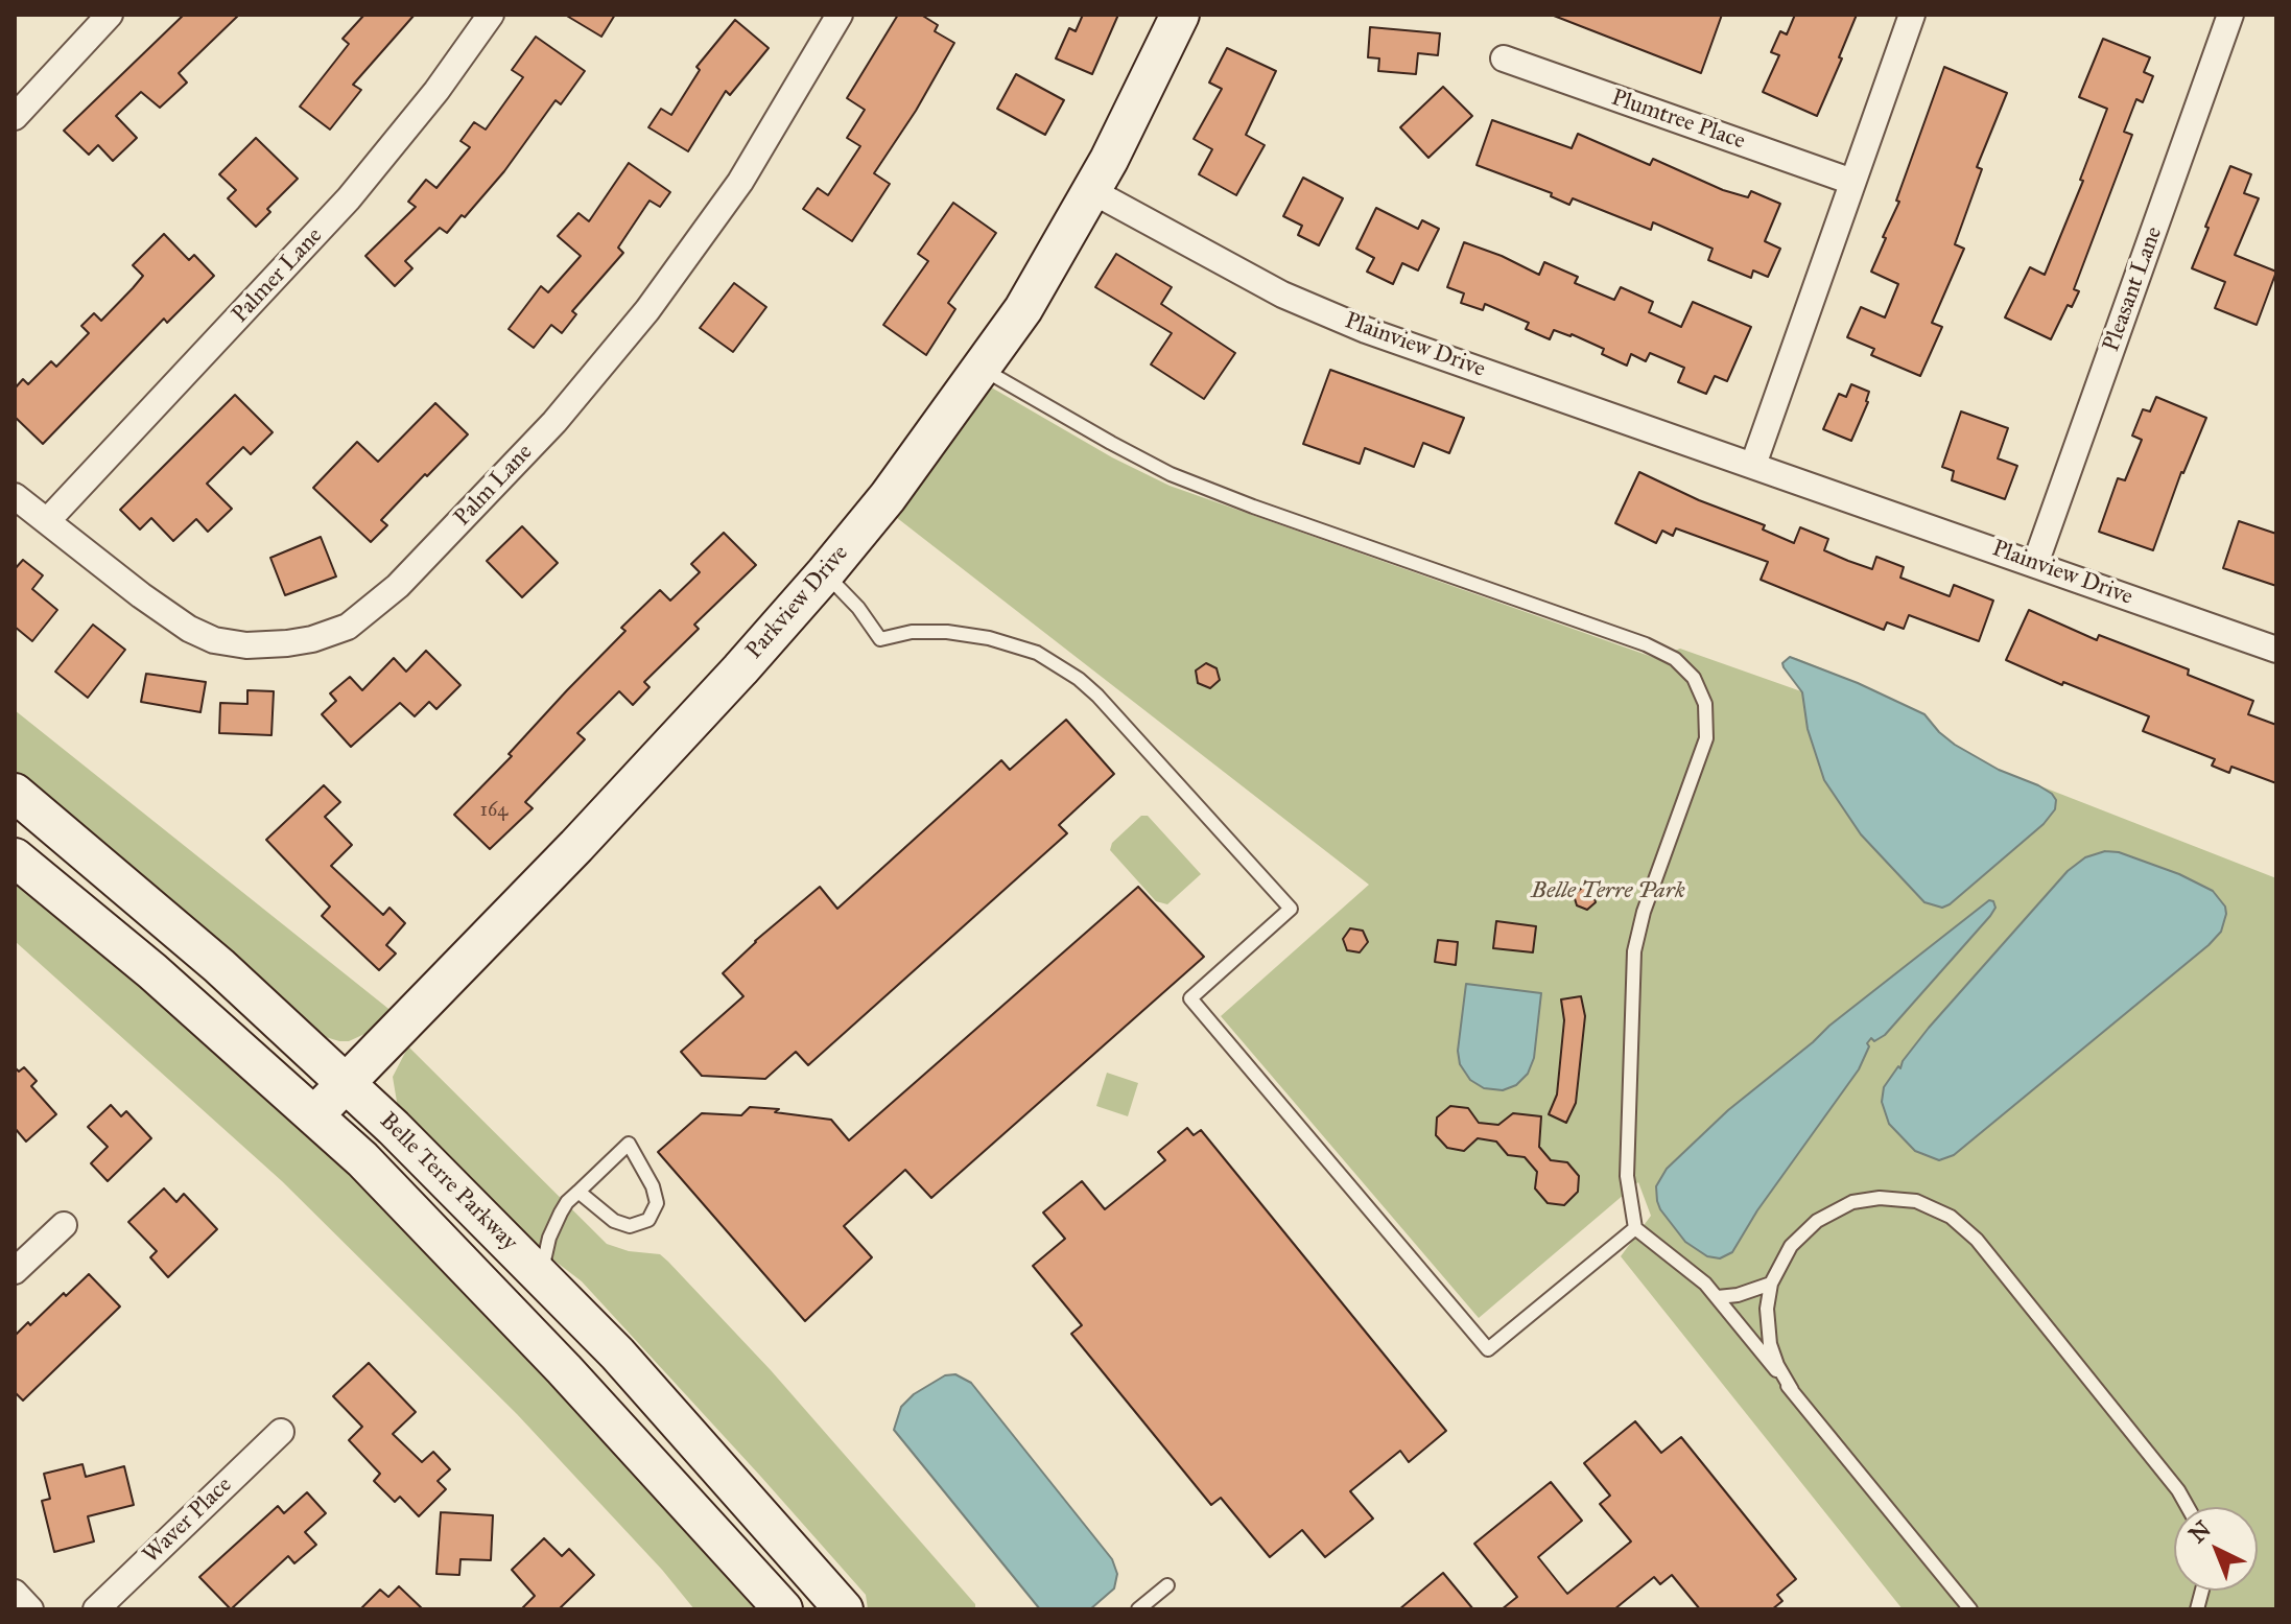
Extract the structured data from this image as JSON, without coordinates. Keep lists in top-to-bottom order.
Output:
{
  "streets": {
    "main road": ["Parkview Drive", "Belle Terre Parkway"],
    "street": [
      "Plumtree Place",
      "Palmer Lane",
      "Pleasant Lane",
      "Plainview Drive",
      "Palm Lane",
      "Waver Place"
    ]
  },
  "crossings": [
    ["Palmer Lane", "Palm Lane"],
    ["Pleasant Lane", "Plainview Drive"],
    ["Plainview Drive", "Parkview Drive"],
    ["Parkview Drive", "Belle Terre Parkway"]
  ],
  "parks": ["Belle Terre Park"],
  "house_numbers": ["164"],
  "north": "top left"
}
